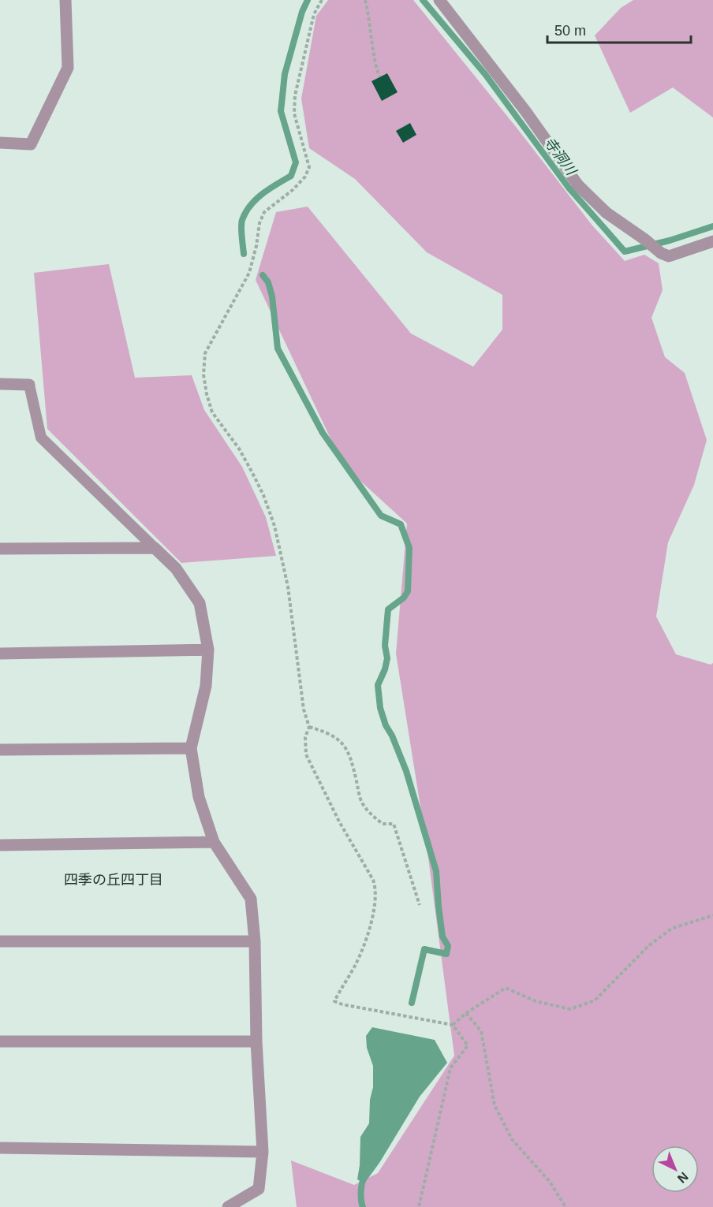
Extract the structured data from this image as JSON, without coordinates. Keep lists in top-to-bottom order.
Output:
{
  "districts": ["四季の丘四丁目"],
  "water": ["寺洞川"],
  "scale_bar": "50 m",
  "north": "bottom right"
}
